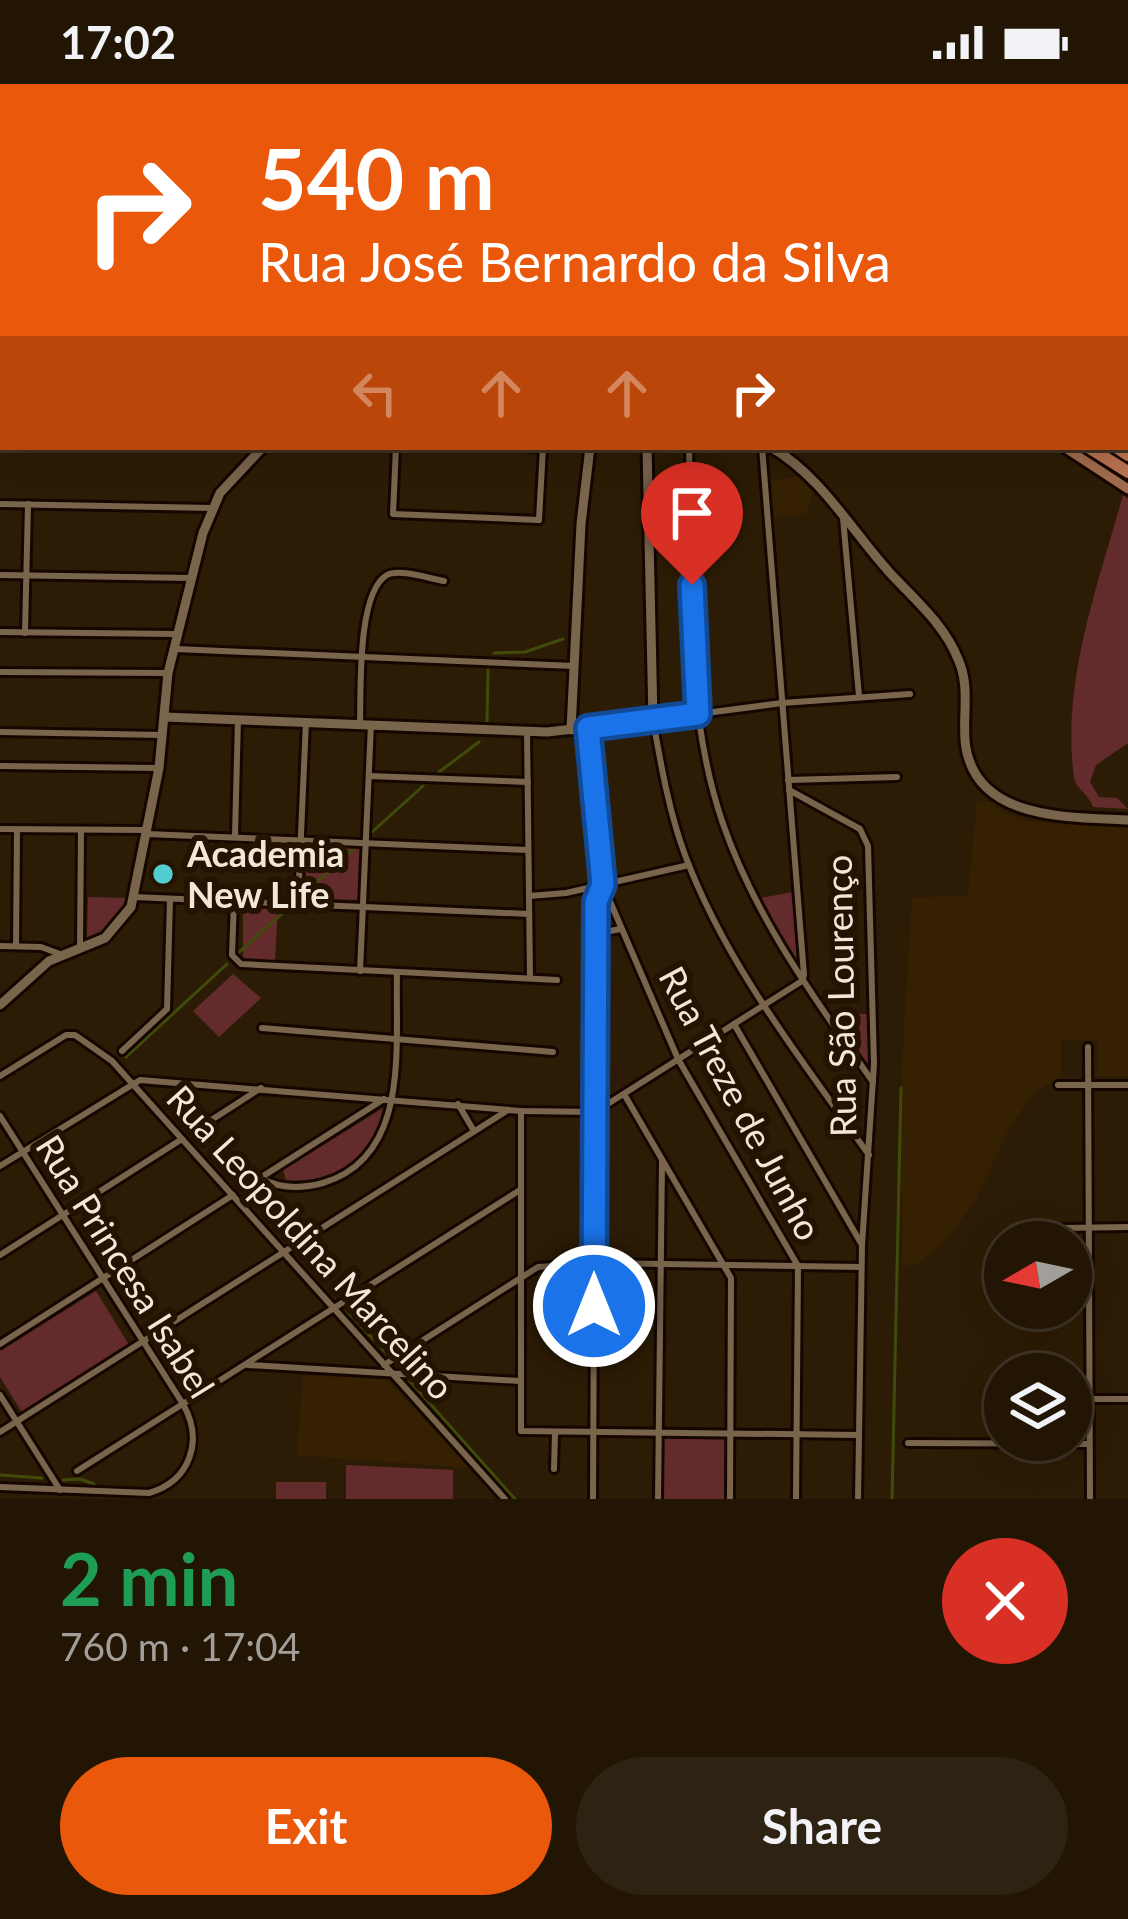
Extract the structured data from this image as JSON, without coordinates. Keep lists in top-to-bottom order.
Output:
{
  "streets": {
    "street": [
      "Rua São Lourenço",
      "Rua Treze de Junho",
      "Rua Leopoldina Marcelino",
      "Rua Princesa Isabel"
    ]
  },
  "places": ["Academia New Life"],
  "north": "left",
  "page": {
    "status": "17:02",
    "turn": ["540 m", "Rua José Bernardo da Silva"],
    "heading": ["2 min", "760 m · 17:04"],
    "buttons": ["Exit", "Share"]
  }
}
